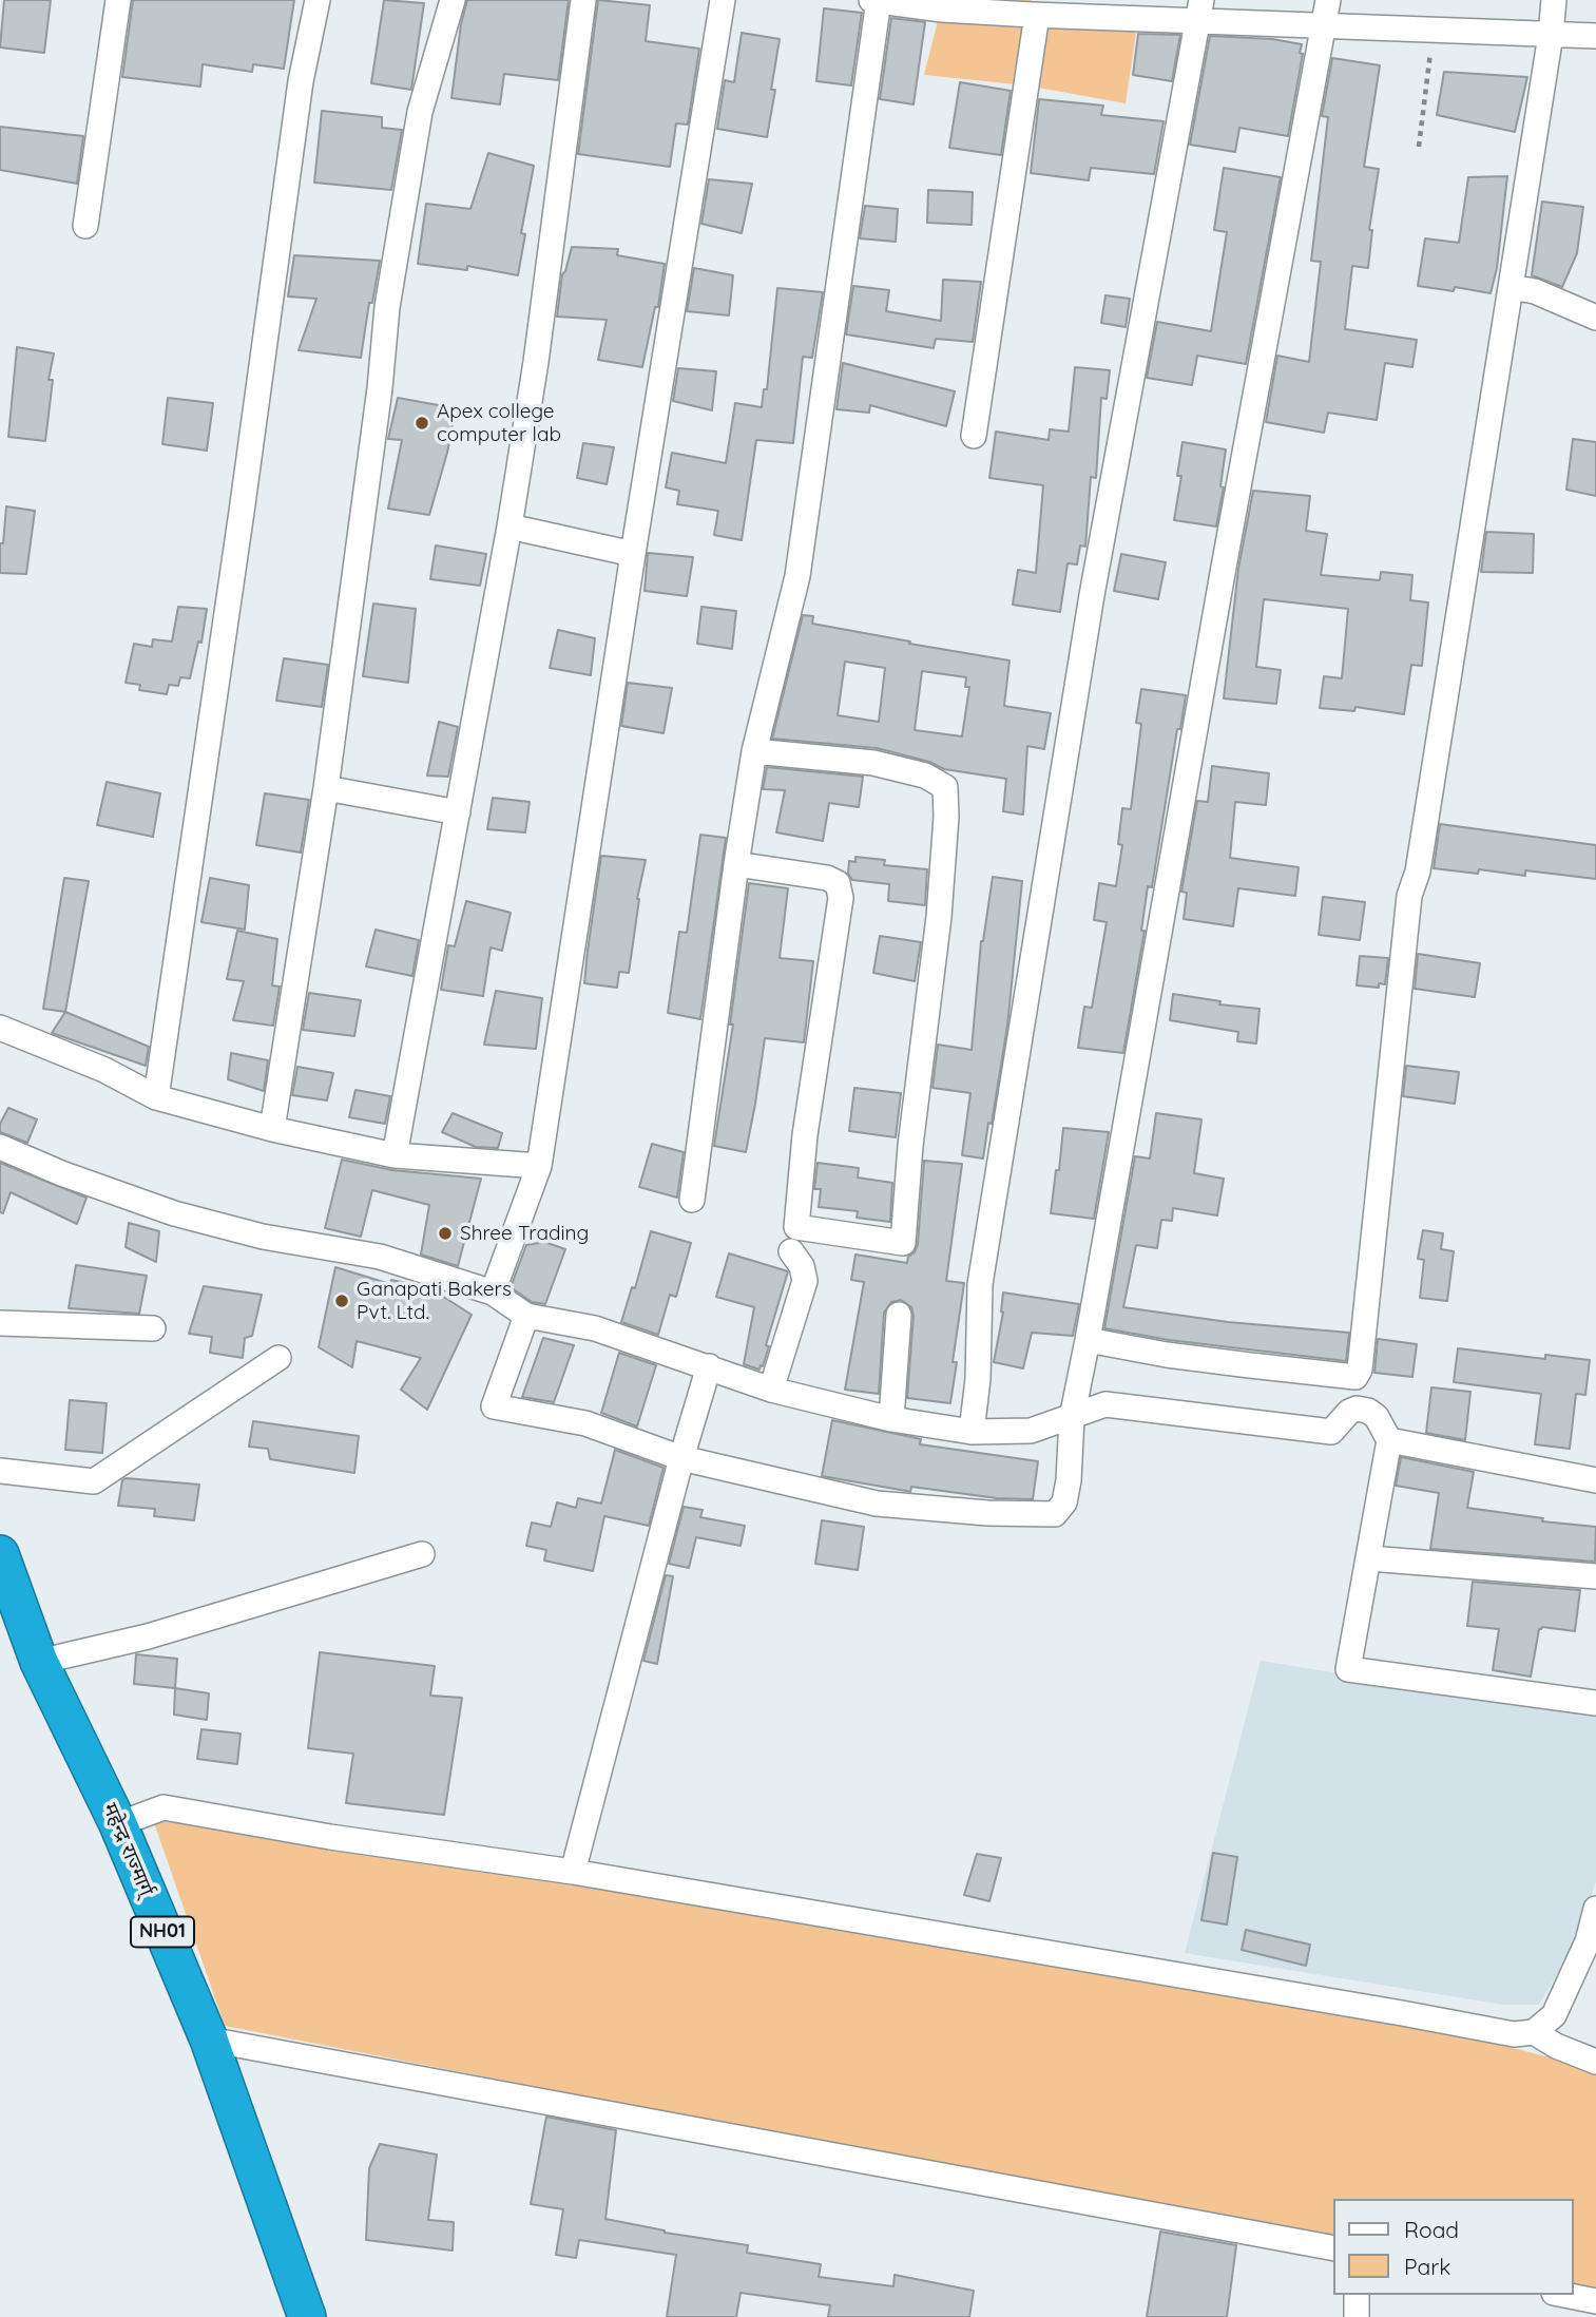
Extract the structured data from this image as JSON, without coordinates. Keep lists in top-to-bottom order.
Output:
{
  "streets": {
    "highway": ["महेन्द्र राज्मार्ग्", "NH01"]
  },
  "places": ["Apex college computer lab", "Shree Trading", "Ganapati Bakers Pvt. Ltd."],
  "legend": ["Road", "Park"]
}
